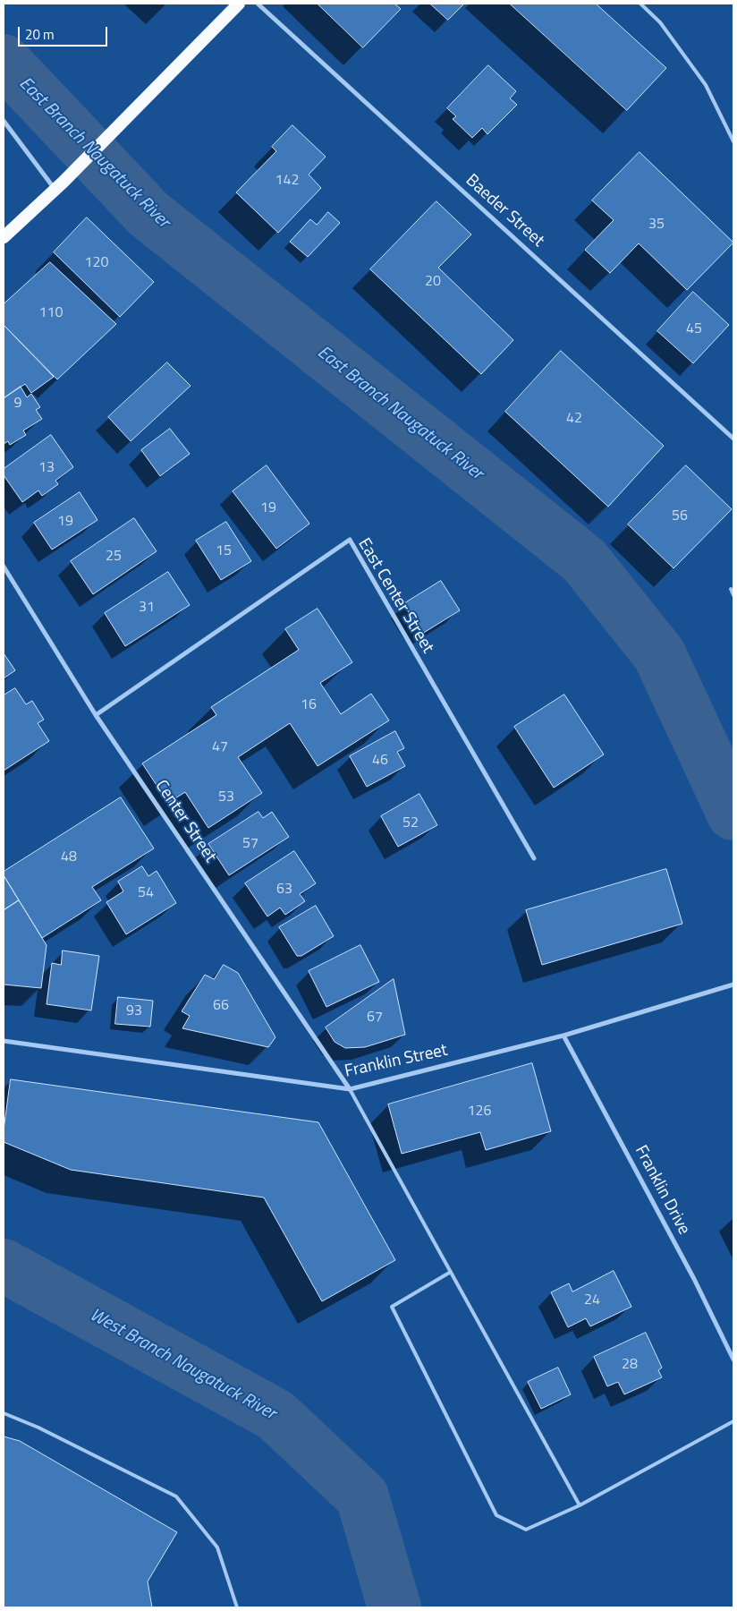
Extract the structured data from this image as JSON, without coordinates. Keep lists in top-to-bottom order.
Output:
{
  "streets": {
    "street": [
      "Baeder Street",
      "East Center Street",
      "Center Street",
      "Franklin Street",
      "Franklin Drive"
    ]
  },
  "crossings": [
    ["East Center Street", "Center Street"],
    ["Center Street", "Franklin Street"],
    ["Franklin Street", "Franklin Drive"]
  ],
  "water": ["East Branch Naugatuck River", "West Branch Naugatuck River"],
  "house_numbers": [
    "142",
    "35",
    "120",
    "20",
    "110",
    "45",
    "9",
    "42",
    "13",
    "19",
    "56",
    "19",
    "15",
    "25",
    "31",
    "16",
    "47",
    "46",
    "53",
    "52",
    "57",
    "48",
    "63",
    "54",
    "66",
    "93",
    "67",
    "126",
    "24",
    "28"
  ],
  "scale_bar": "20 m"
}
